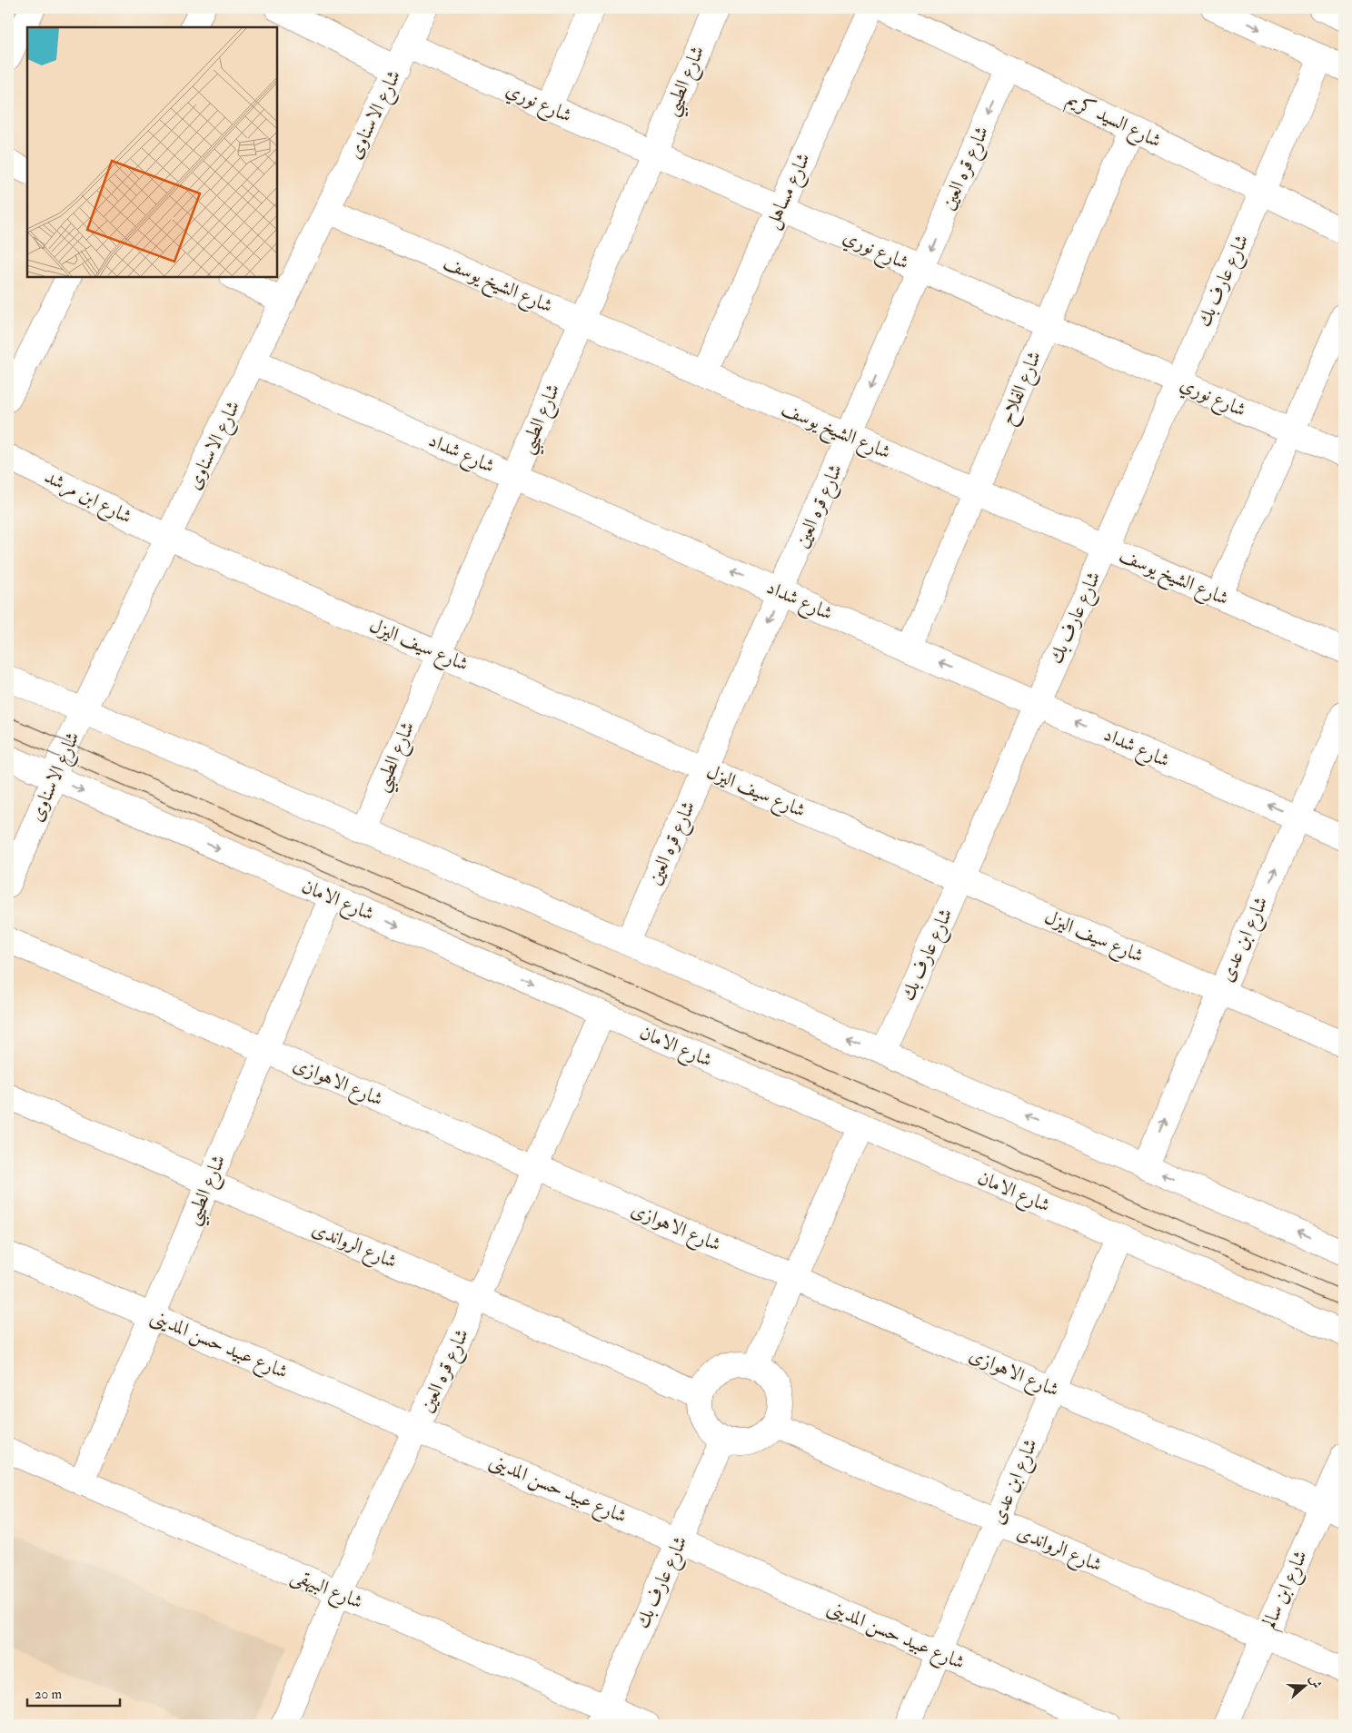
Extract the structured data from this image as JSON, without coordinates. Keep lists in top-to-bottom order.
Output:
{
  "streets": {
    "street": [
      "شارع الطيبي",
      "شارع نوري",
      "شارع الاسناوى",
      "شارع السيد كريم",
      "شارع قره العين",
      "شارع مساهل",
      "شارع عارف بك",
      "شارع الشيخ يوسف",
      "شارع الفلاح",
      "شارع شداد",
      "شارع ابن مرشد",
      "شارع سيف اليزل",
      "شارع الامان",
      "شارع ابن عدى",
      "شارع الاهوازى",
      "شارع الرواندى",
      "شارع عبيد حسن المدينى",
      "شارع البيهقى",
      "شارع ابن سالم"
    ]
  },
  "crossings": [
    ["شارع الطيبي", "شارع نوري"],
    ["شارع الطيبي", "شارع الشيخ يوسف"],
    ["شارع الطيبي", "شارع شداد"],
    ["شارع الطيبي", "شارع سيف اليزل"],
    ["شارع الطيبي", "شارع الامان"],
    ["شارع الطيبي", "شارع الاهوازى"],
    ["شارع الطيبي", "شارع الرواندى"],
    ["شارع الطيبي", "شارع عبيد حسن المدينى"],
    ["شارع الطيبي", "شارع البيهقى"],
    ["شارع نوري", "شارع الاسناوى"],
    ["شارع نوري", "شارع قره العين"],
    ["شارع نوري", "شارع مساهل"],
    ["شارع نوري", "شارع عارف بك"],
    ["شارع نوري", "شارع الفلاح"],
    ["شارع الاسناوى", "شارع الشيخ يوسف"],
    ["شارع الاسناوى", "شارع شداد"],
    ["شارع الاسناوى", "شارع ابن مرشد"],
    ["شارع الاسناوى", "شارع سيف اليزل"],
    ["شارع الاسناوى", "شارع الامان"],
    ["شارع السيد كريم", "شارع قره العين"],
    ["شارع السيد كريم", "شارع عارف بك"],
    ["شارع السيد كريم", "شارع الفلاح"],
    ["شارع قره العين", "شارع الشيخ يوسف"],
    ["شارع قره العين", "شارع شداد"],
    ["شارع قره العين", "شارع سيف اليزل"],
    ["شارع قره العين", "شارع الامان"],
    ["شارع قره العين", "شارع الاهوازى"],
    ["شارع قره العين", "شارع الرواندى"],
    ["شارع قره العين", "شارع عبيد حسن المدينى"],
    ["شارع قره العين", "شارع البيهقى"],
    ["شارع مساهل", "شارع الشيخ يوسف"],
    ["شارع عارف بك", "شارع الشيخ يوسف"],
    ["شارع عارف بك", "شارع شداد"],
    ["شارع عارف بك", "شارع سيف اليزل"],
    ["شارع عارف بك", "شارع الرواندى"],
    ["شارع عارف بك", "شارع عبيد حسن المدينى"],
    ["شارع عارف بك", "شارع البيهقى"],
    ["شارع الشيخ يوسف", "شارع الفلاح"],
    ["شارع الفلاح", "شارع شداد"],
    ["شارع شداد", "شارع ابن عدى"],
    ["شارع ابن مرشد", "شارع سيف اليزل"],
    ["شارع سيف اليزل", "شارع ابن عدى"],
    ["شارع الامان", "شارع ابن عدى"],
    ["شارع ابن عدى", "شارع الاهوازى"],
    ["شارع ابن عدى", "شارع الرواندى"],
    ["شارع ابن عدى", "شارع عبيد حسن المدينى"],
    ["شارع الاهوازى", "شارع ابن سالم"],
    ["شارع الرواندى", "شارع ابن سالم"]
  ],
  "one_way": ["شارع شداد", "شارع ابن عدى"],
  "scale_bar": "20 m",
  "north": "right"
}
